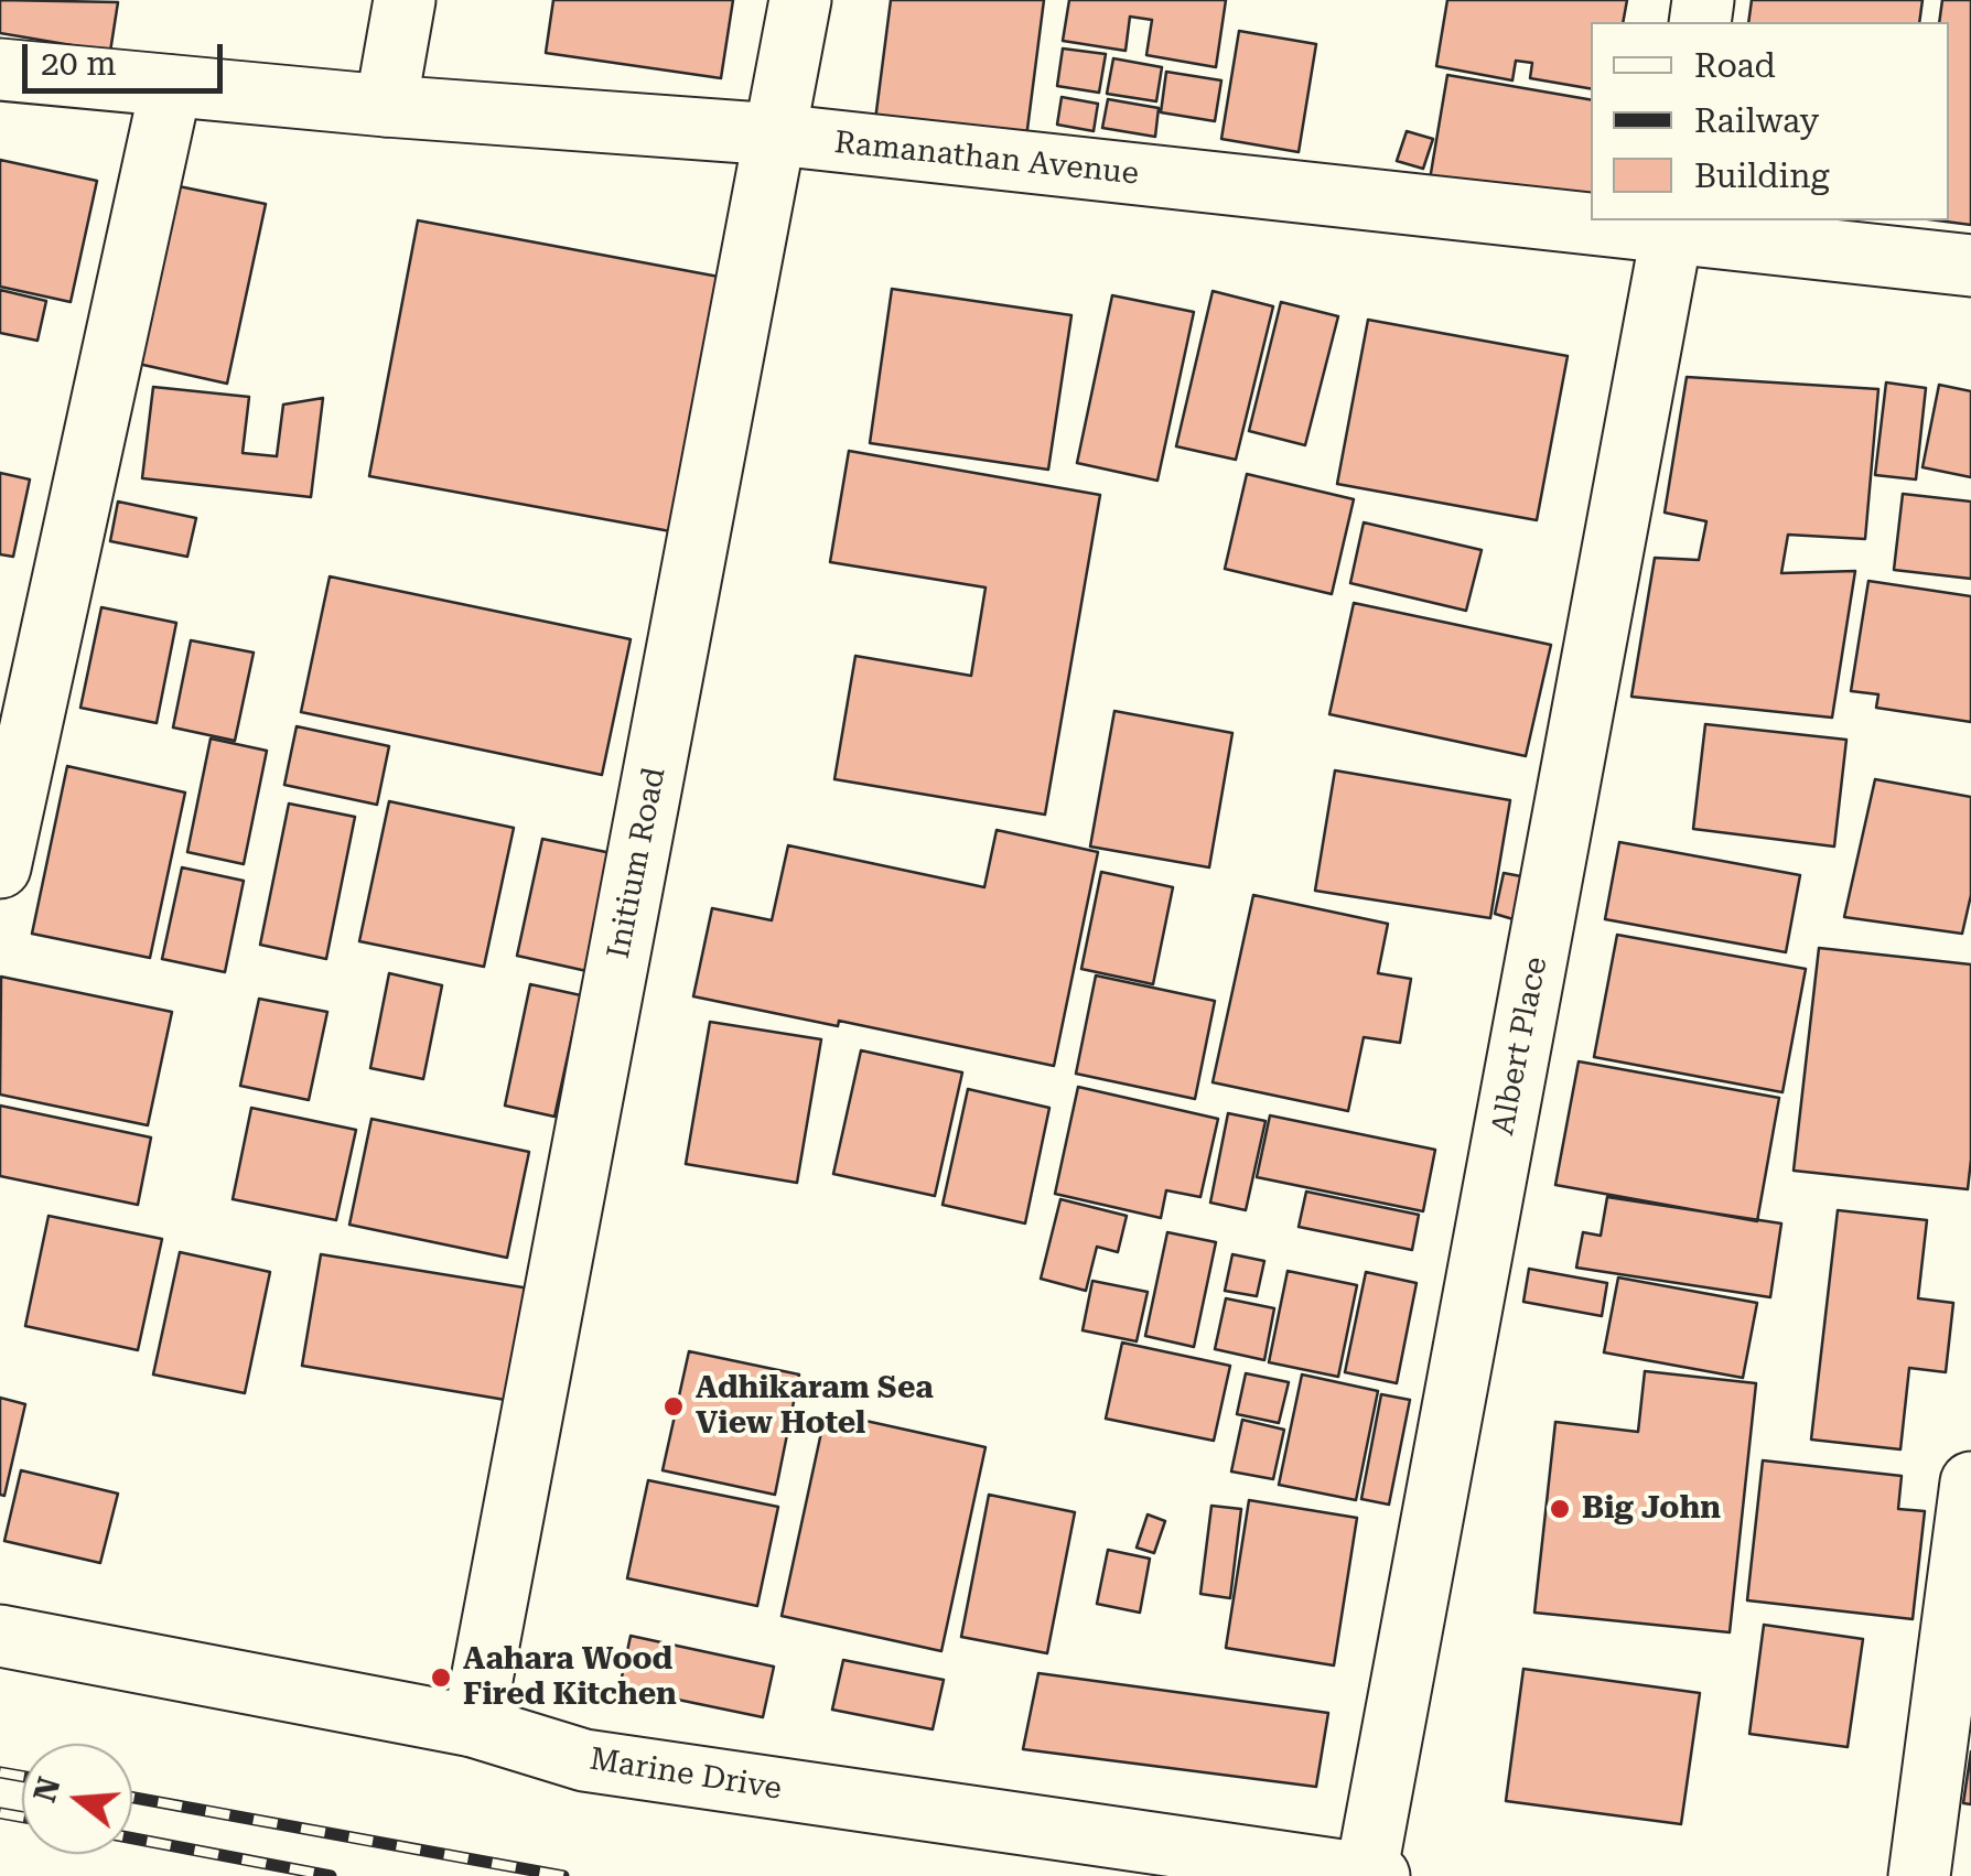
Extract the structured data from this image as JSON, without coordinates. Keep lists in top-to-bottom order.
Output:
{
  "streets": {
    "street": [
      "Ramanathan Avenue",
      "Initium Road",
      "Albert Place",
      "Marine Drive"
    ]
  },
  "crossings": [
    ["Ramanathan Avenue", "Initium Road"],
    ["Ramanathan Avenue", "Albert Place"],
    ["Initium Road", "Marine Drive"],
    ["Albert Place", "Marine Drive"]
  ],
  "places": ["Adhikaram Sea View Hotel", "Big John", "Aahara Wood Fired Kitchen"],
  "legend": ["Road", "Railway", "Building"],
  "scale_bar": "20 m",
  "north": "left"
}
